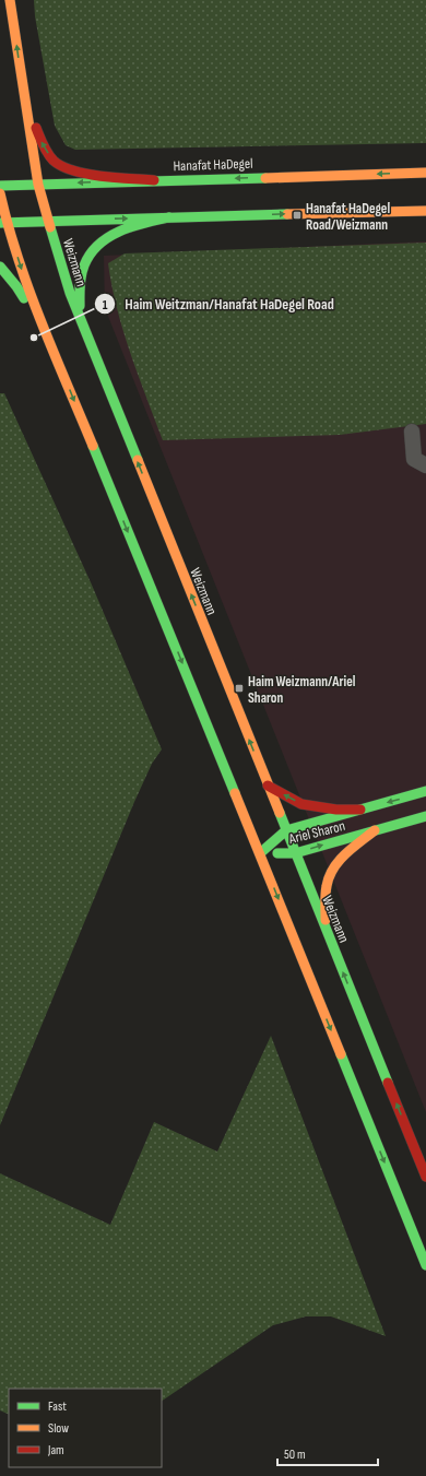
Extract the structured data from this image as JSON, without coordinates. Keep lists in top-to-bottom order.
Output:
{
  "streets": {
    "main road": ["Hanafat HaDegel", "Weizmann", "Ariel Sharon"]
  },
  "crossings": [
    ["Hanafat HaDegel", "Weizmann"],
    ["Weizmann", "Ariel Sharon"]
  ],
  "places": {
    "transit": ["Hanafat HaDegel Road/Weizmann", "Haim Weizmann/Ariel Sharon"],
    "other": ["Haim Weitzman/Hanafat HaDegel Road"]
  },
  "legend": ["Fast", "Slow", "Jam"],
  "scale_bar": "50 m"
}
